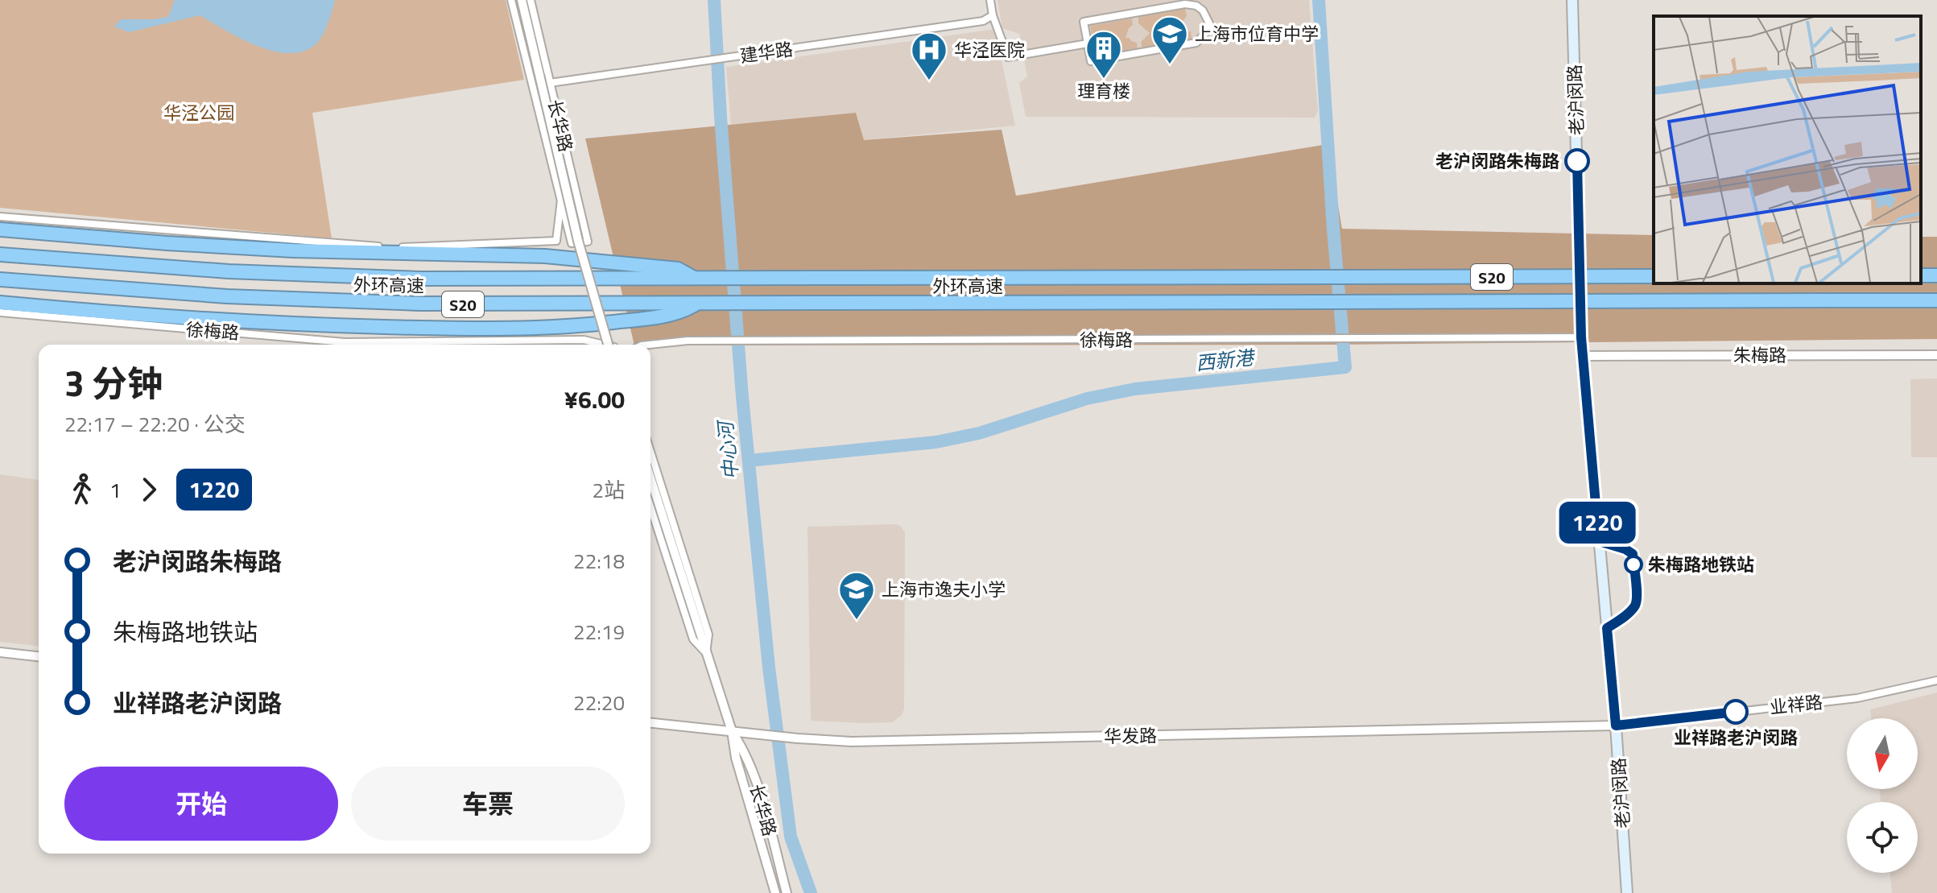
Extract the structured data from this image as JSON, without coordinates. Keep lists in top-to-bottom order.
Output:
{
  "streets": {
    "highway": ["S20", "外环高速"],
    "main road": ["老沪闵路"],
    "street": [
      "建华路",
      "长华路",
      "徐梅路",
      "朱梅路",
      "业祥路",
      "华发路"
    ]
  },
  "crossings": [
    ["建华路", "长华路"],
    ["老沪闵路", "徐梅路"],
    ["老沪闵路", "朱梅路"],
    ["老沪闵路", "业祥路"],
    ["老沪闵路", "华发路"],
    ["长华路", "华发路"],
    ["业祥路", "华发路"]
  ],
  "water": ["西新港", "中心河"],
  "parks": ["华泾公园"],
  "places": {
    "school or university": ["上海市位育中学", "上海市逸夫小学"],
    "building": ["理育楼"],
    "hospital": ["华泾医院"],
    "other": ["老沪闵路朱梅路", "朱梅路地铁站", "业祥路老沪闵路"]
  },
  "lines": ["bus line 1220"],
  "north": "bottom",
  "page": {
    "on_map": "1220",
    "heading": ["3 分钟", "22:17 – 22:20 · 公交", "¥6.00"],
    "legs": ["1", "1220", "2站"],
    "list": [
      {
        "name": "老沪闵路朱梅路",
        "value": "22:18"
      },
      {
        "name": "朱梅路地铁站",
        "value": "22:19"
      },
      {
        "name": "业祥路老沪闵路",
        "value": "22:20"
      }
    ],
    "buttons": ["开始", "车票"]
  }
}
